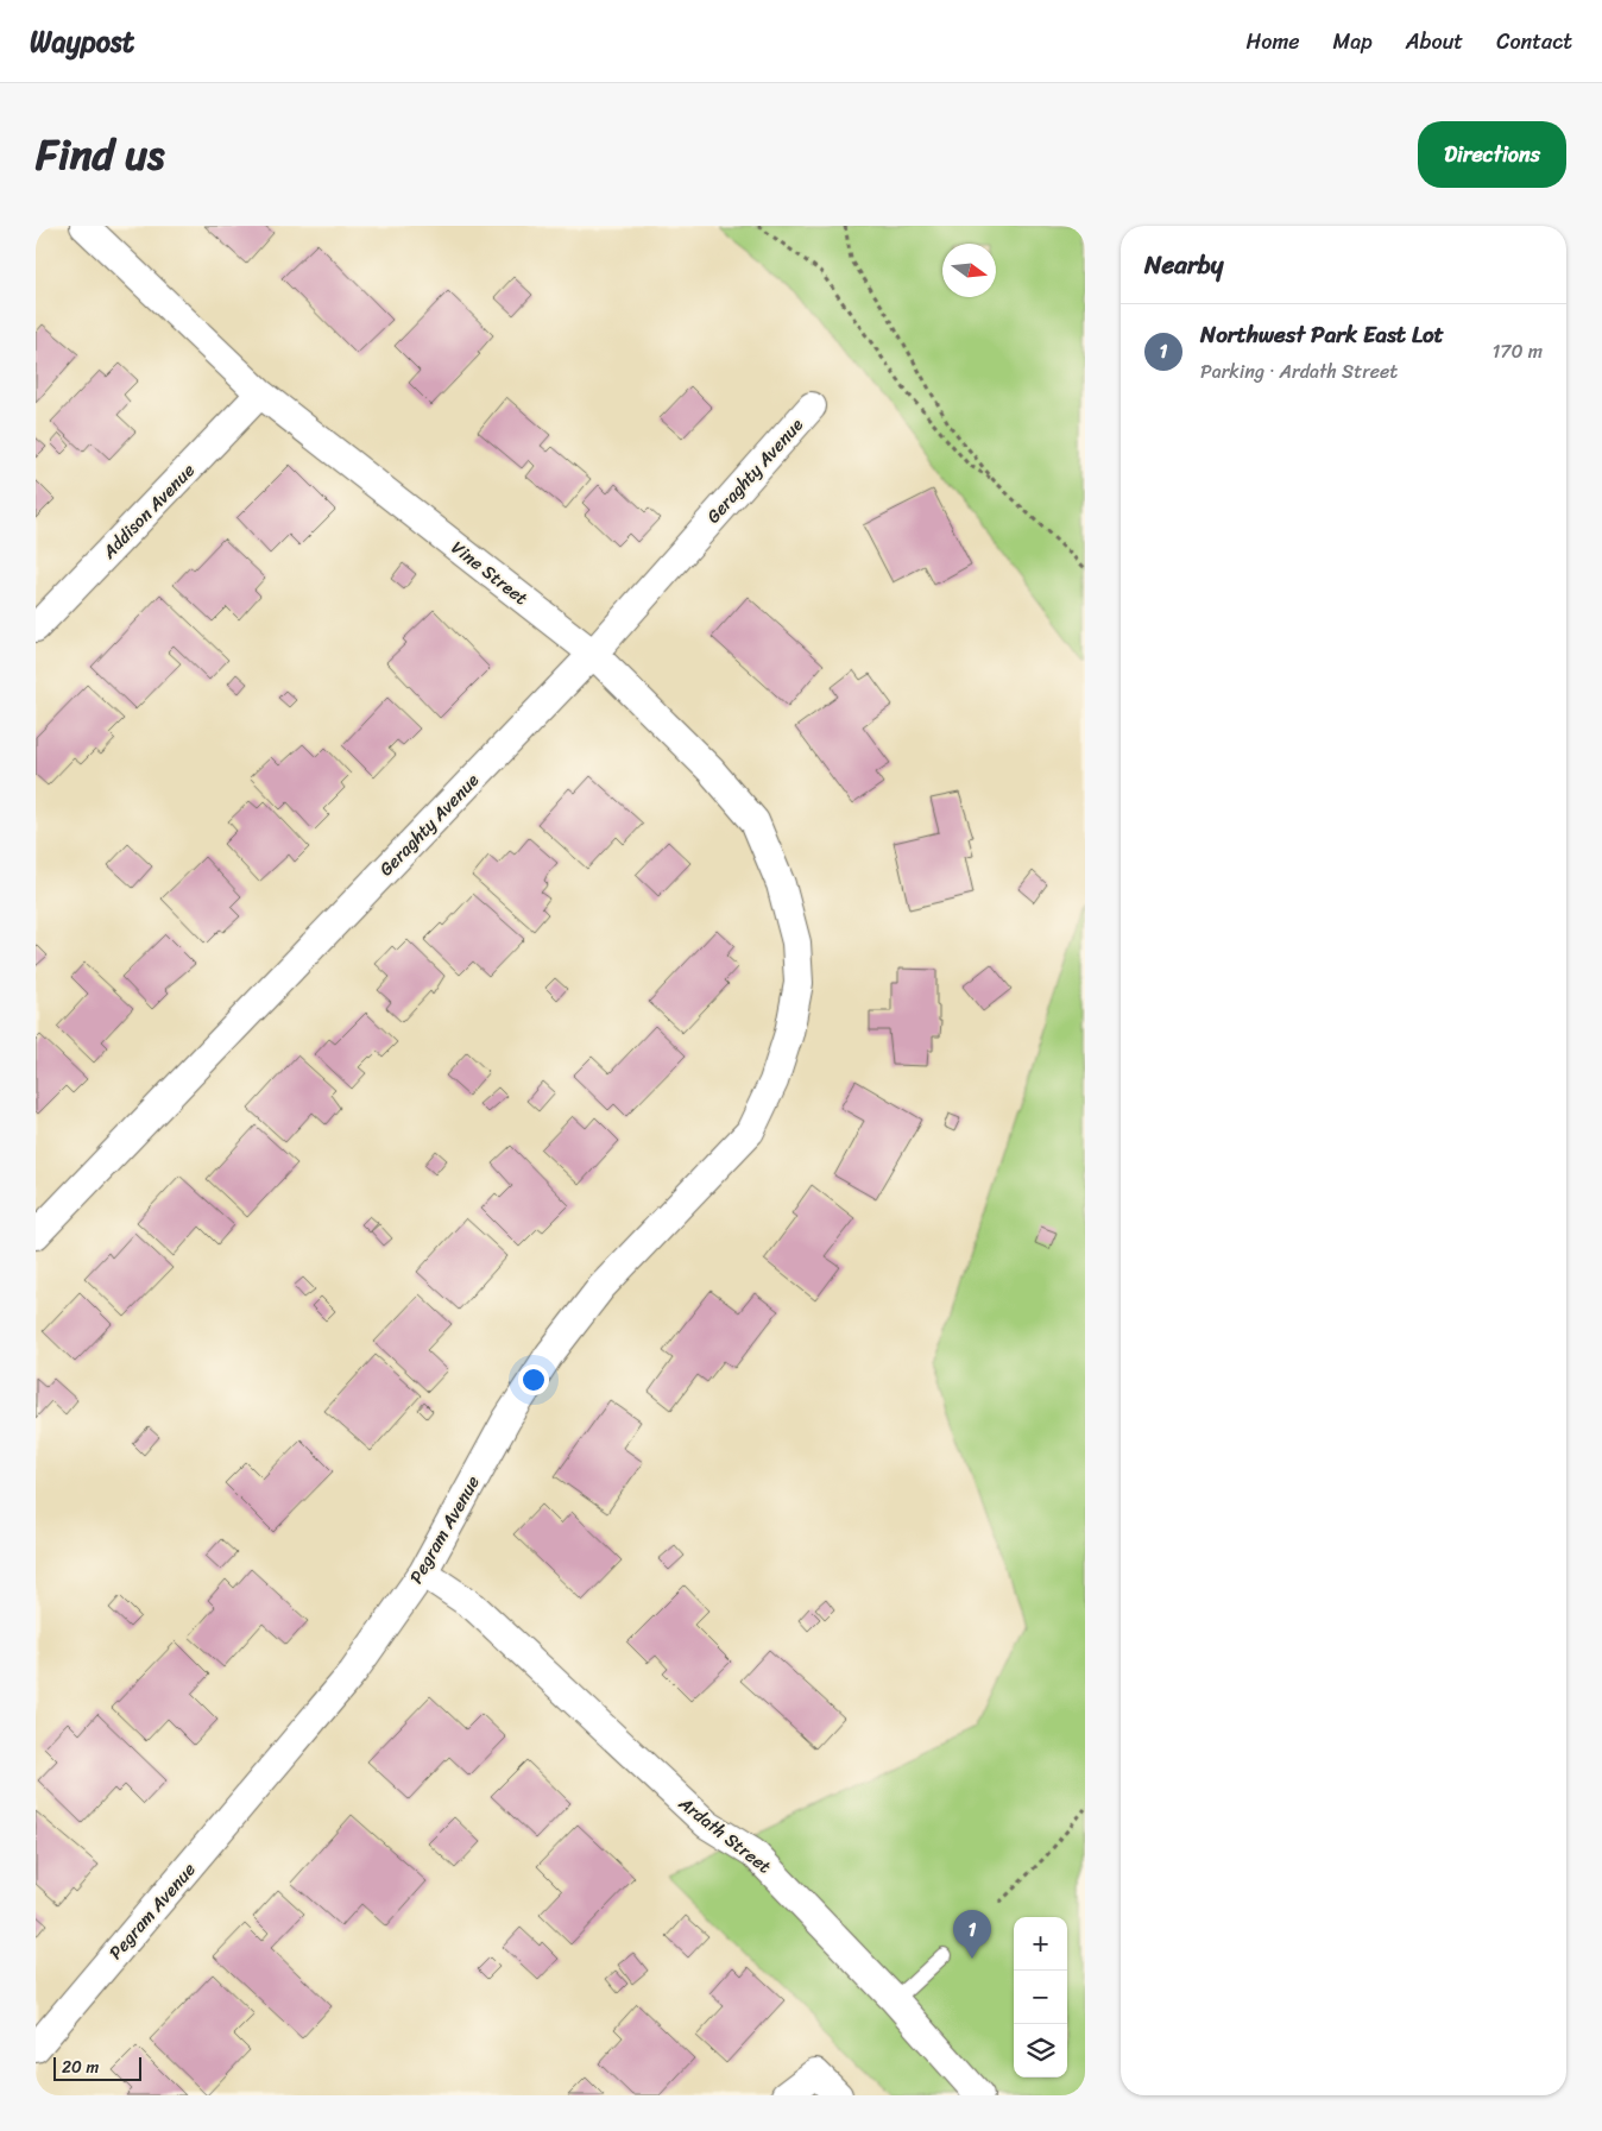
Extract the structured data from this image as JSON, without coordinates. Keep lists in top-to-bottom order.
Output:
{
  "streets": {
    "street": [
      "Geraghty Avenue",
      "Addison Avenue",
      "Vine Street",
      "Pegram Avenue",
      "Ardath Street"
    ]
  },
  "crossings": [
    ["Geraghty Avenue", "Vine Street"],
    ["Addison Avenue", "Vine Street"],
    ["Vine Street", "Pegram Avenue"],
    ["Pegram Avenue", "Ardath Street"]
  ],
  "scale_bar": "20 m",
  "north": "right",
  "page": {
    "header": "Waypost",
    "nav": [
      "Home",
      "Map",
      "About",
      "Contact"
    ],
    "title": "Find us",
    "buttons": "Directions",
    "heading": "Nearby",
    "list": [
      {
        "mark": "1",
        "name": "Northwest Park East Lot",
        "note": "Parking · Ardath Street",
        "value": "170 m"
      }
    ],
    "pins": "1",
    "map_buttons": ["+", "−"],
    "scale": "20 m"
  }
}
